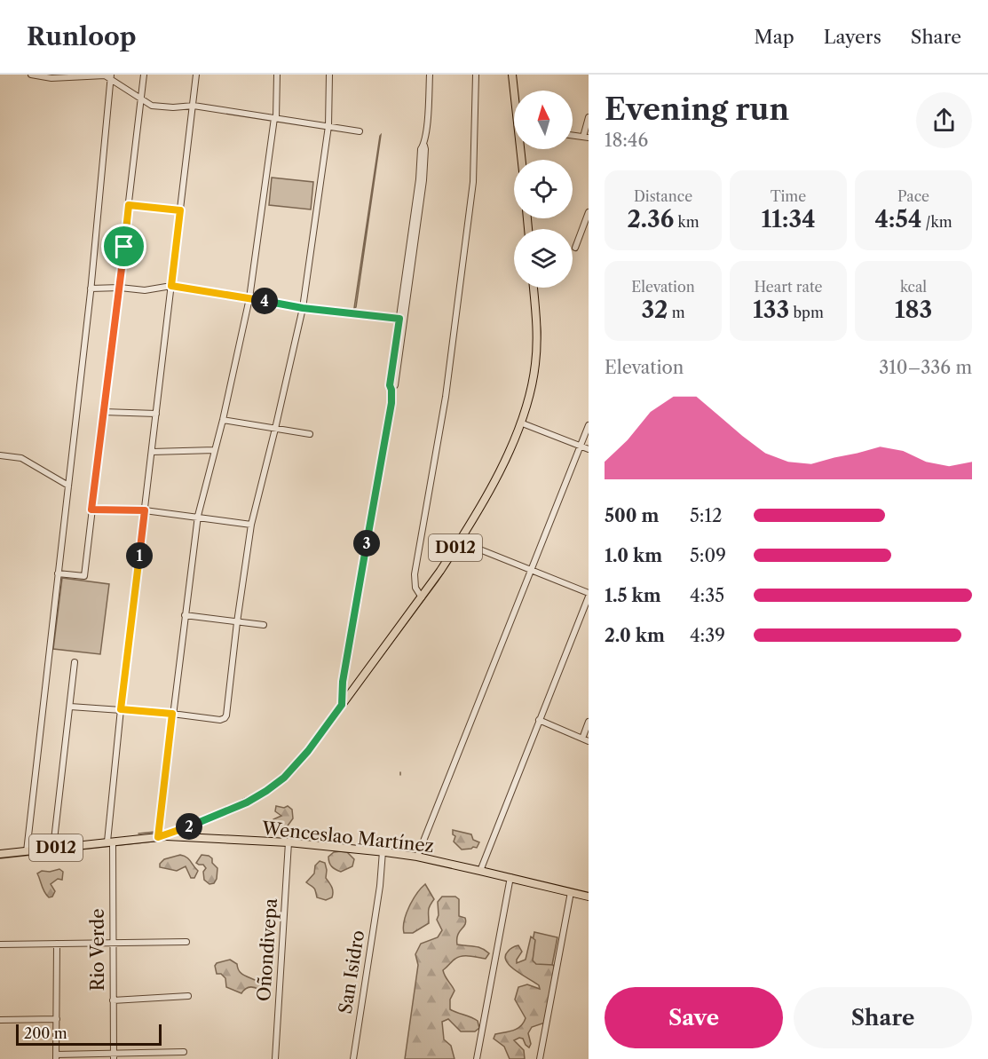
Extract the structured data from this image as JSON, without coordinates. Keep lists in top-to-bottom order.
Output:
{
  "streets": {
    "main road": ["D012", "Wenceslao Martínez"],
    "street": ["Rio Verde", "Oñondivepa", "San Isidro"]
  },
  "crossings": [
    ["D012", "Wenceslao Martínez"],
    ["D012", "Rio Verde"],
    ["Wenceslao Martínez", "Oñondivepa"],
    ["Wenceslao Martínez", "San Isidro"]
  ],
  "scale_bar": "200 m",
  "north": "top",
  "page": {
    "header": "Runloop",
    "nav": ["Map", "Layers", "Share"],
    "heading": ["Evening run", "18:46"],
    "stats": [
      ["Distance", "2.36 km"],
      ["Time", "11:34"],
      ["Pace", "4:54 /km"],
      ["Elevation", "32 m"],
      ["Heart rate", "133 bpm"],
      ["kcal", "183"]
    ],
    "pins": [
      "4",
      "3",
      "1",
      "2"
    ],
    "chart": ["Elevation", "310–336 m"],
    "list": [
      {
        "name": "500 m",
        "note": "5:12"
      },
      {
        "name": "1.0 km",
        "note": "5:09"
      },
      {
        "name": "1.5 km",
        "note": "4:35"
      },
      {
        "name": "2.0 km",
        "note": "4:39"
      }
    ],
    "buttons": ["Save", "Share"],
    "scale": "200 m"
  }
}
